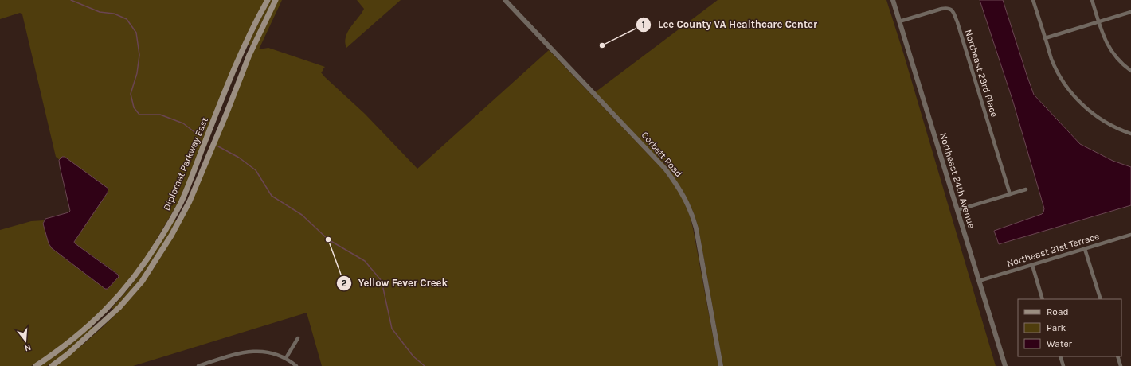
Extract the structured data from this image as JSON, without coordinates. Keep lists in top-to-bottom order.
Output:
{
  "streets": {
    "main road": ["Diplomat Parkway East"],
    "street": [
      "Northeast 23rd Place",
      "Corbett Road",
      "Northeast 24th Avenue",
      "Northeast 21st Terrace"
    ]
  },
  "crossings": [
    ["Northeast 23rd Place", "Northeast 24th Avenue"],
    ["Northeast 24th Avenue", "Northeast 21st Terrace"]
  ],
  "places": ["Lee County VA Healthcare Center", "Yellow Fever Creek"],
  "legend": ["Road", "Park", "Water"],
  "north": "bottom"
}
